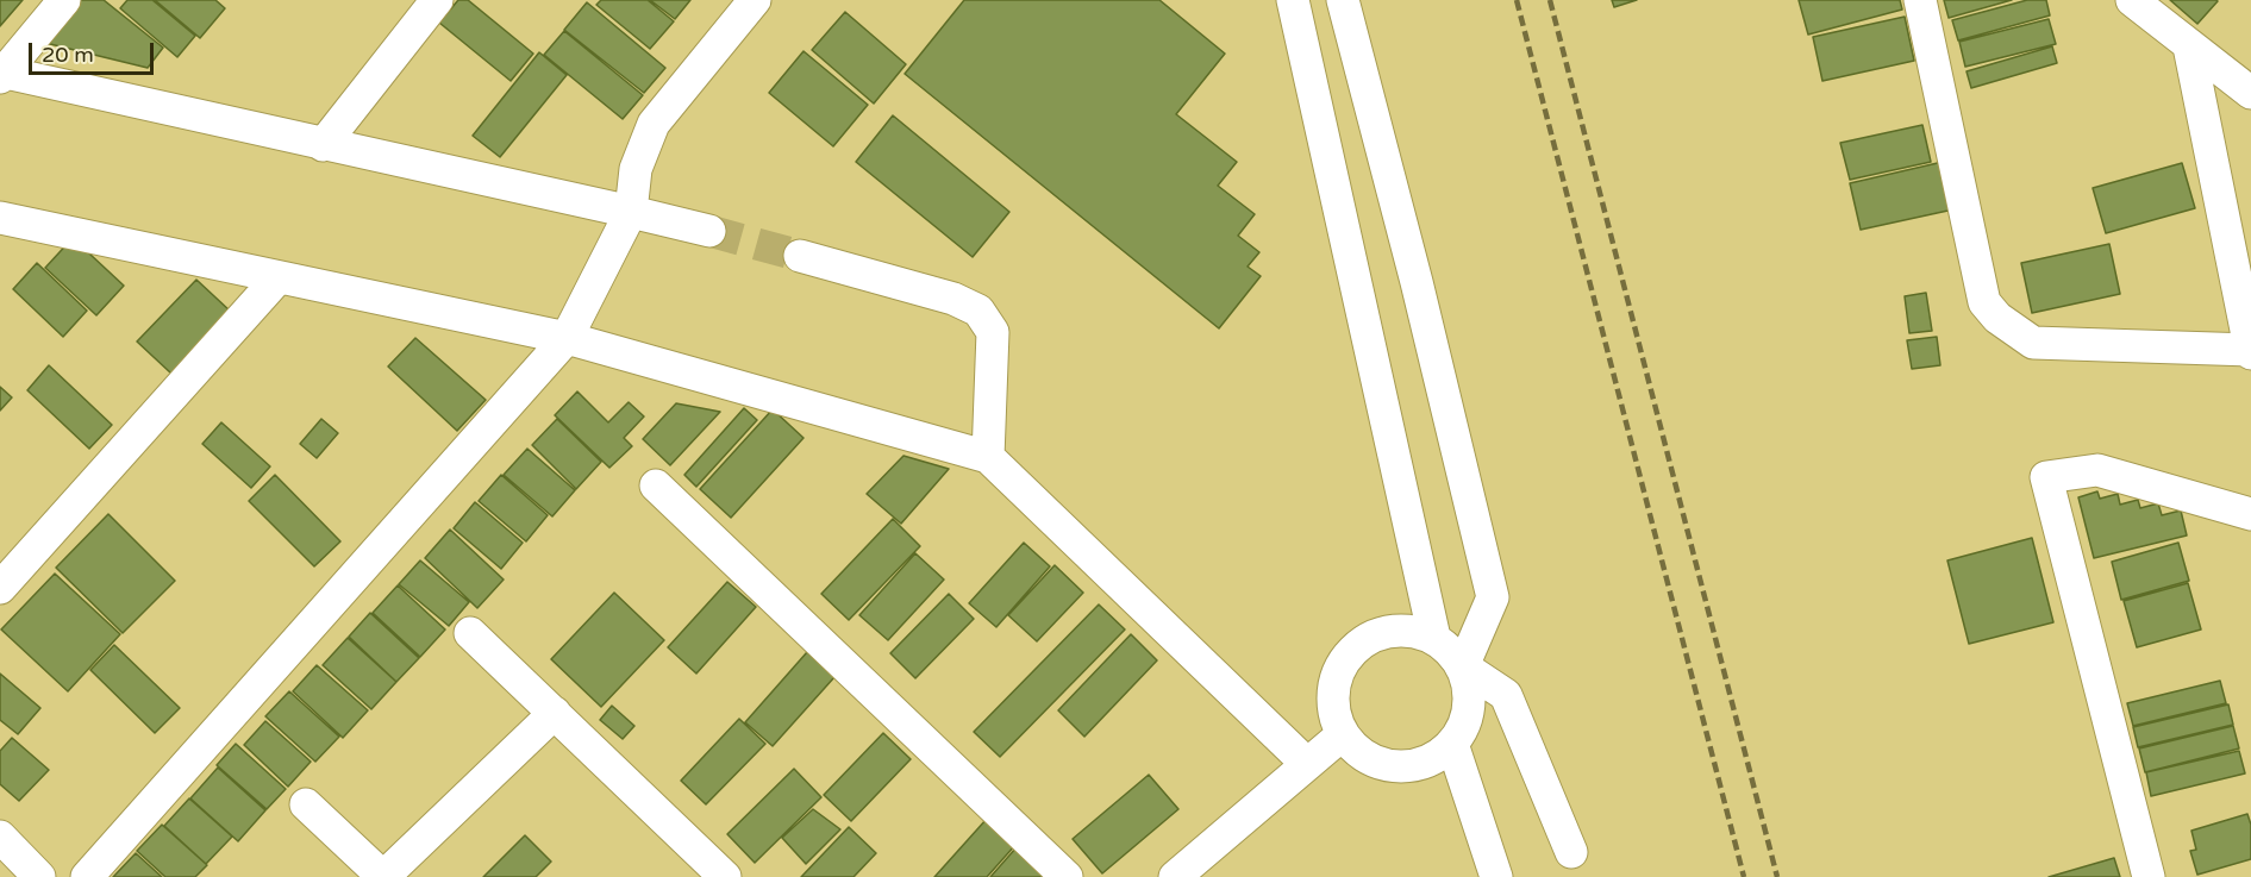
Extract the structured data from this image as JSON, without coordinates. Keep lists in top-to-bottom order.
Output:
{
  "scale_bar": "20 m"
}
